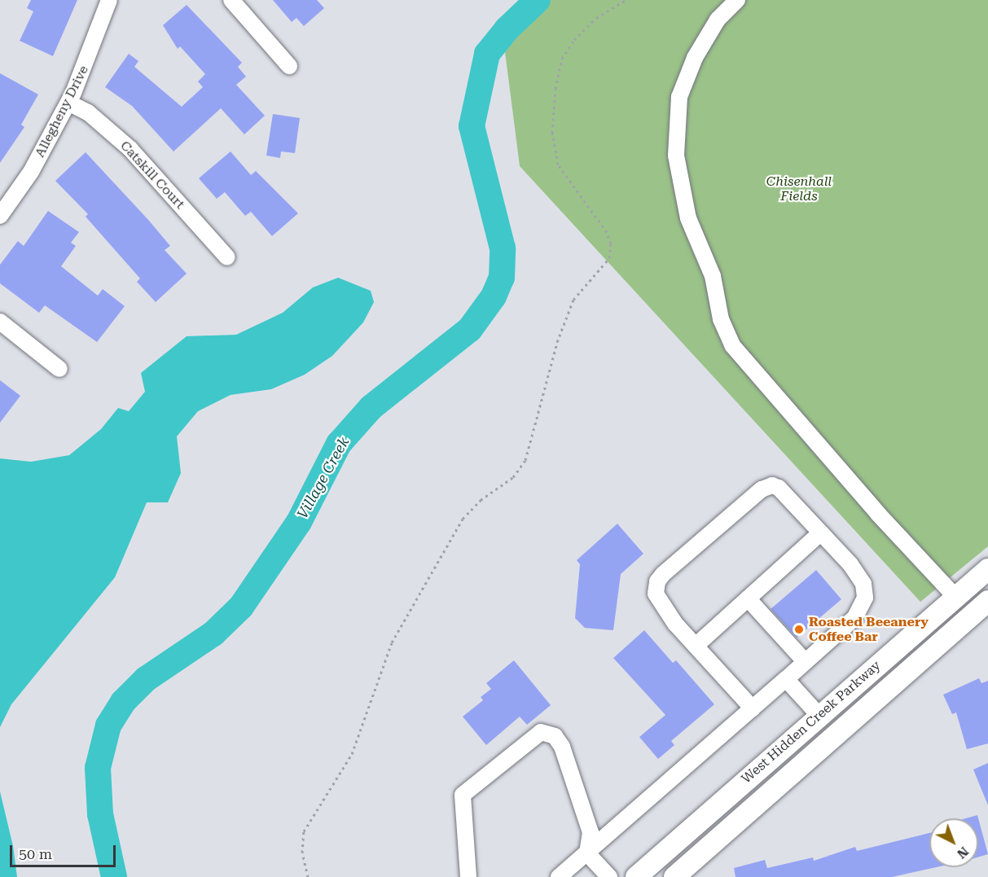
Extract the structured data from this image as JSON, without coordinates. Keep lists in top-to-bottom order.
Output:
{
  "streets": {
    "main road": ["West Hidden Creek Parkway"],
    "street": ["Allegheny Drive", "Catskill Court"]
  },
  "crossings": [
    ["Allegheny Drive", "Catskill Court"]
  ],
  "water": ["Village Creek"],
  "parks": ["Chisenhall Fields"],
  "places": ["Roasted Beeanery Coffee Bar"],
  "scale_bar": "50 m",
  "north": "bottom right"
}
